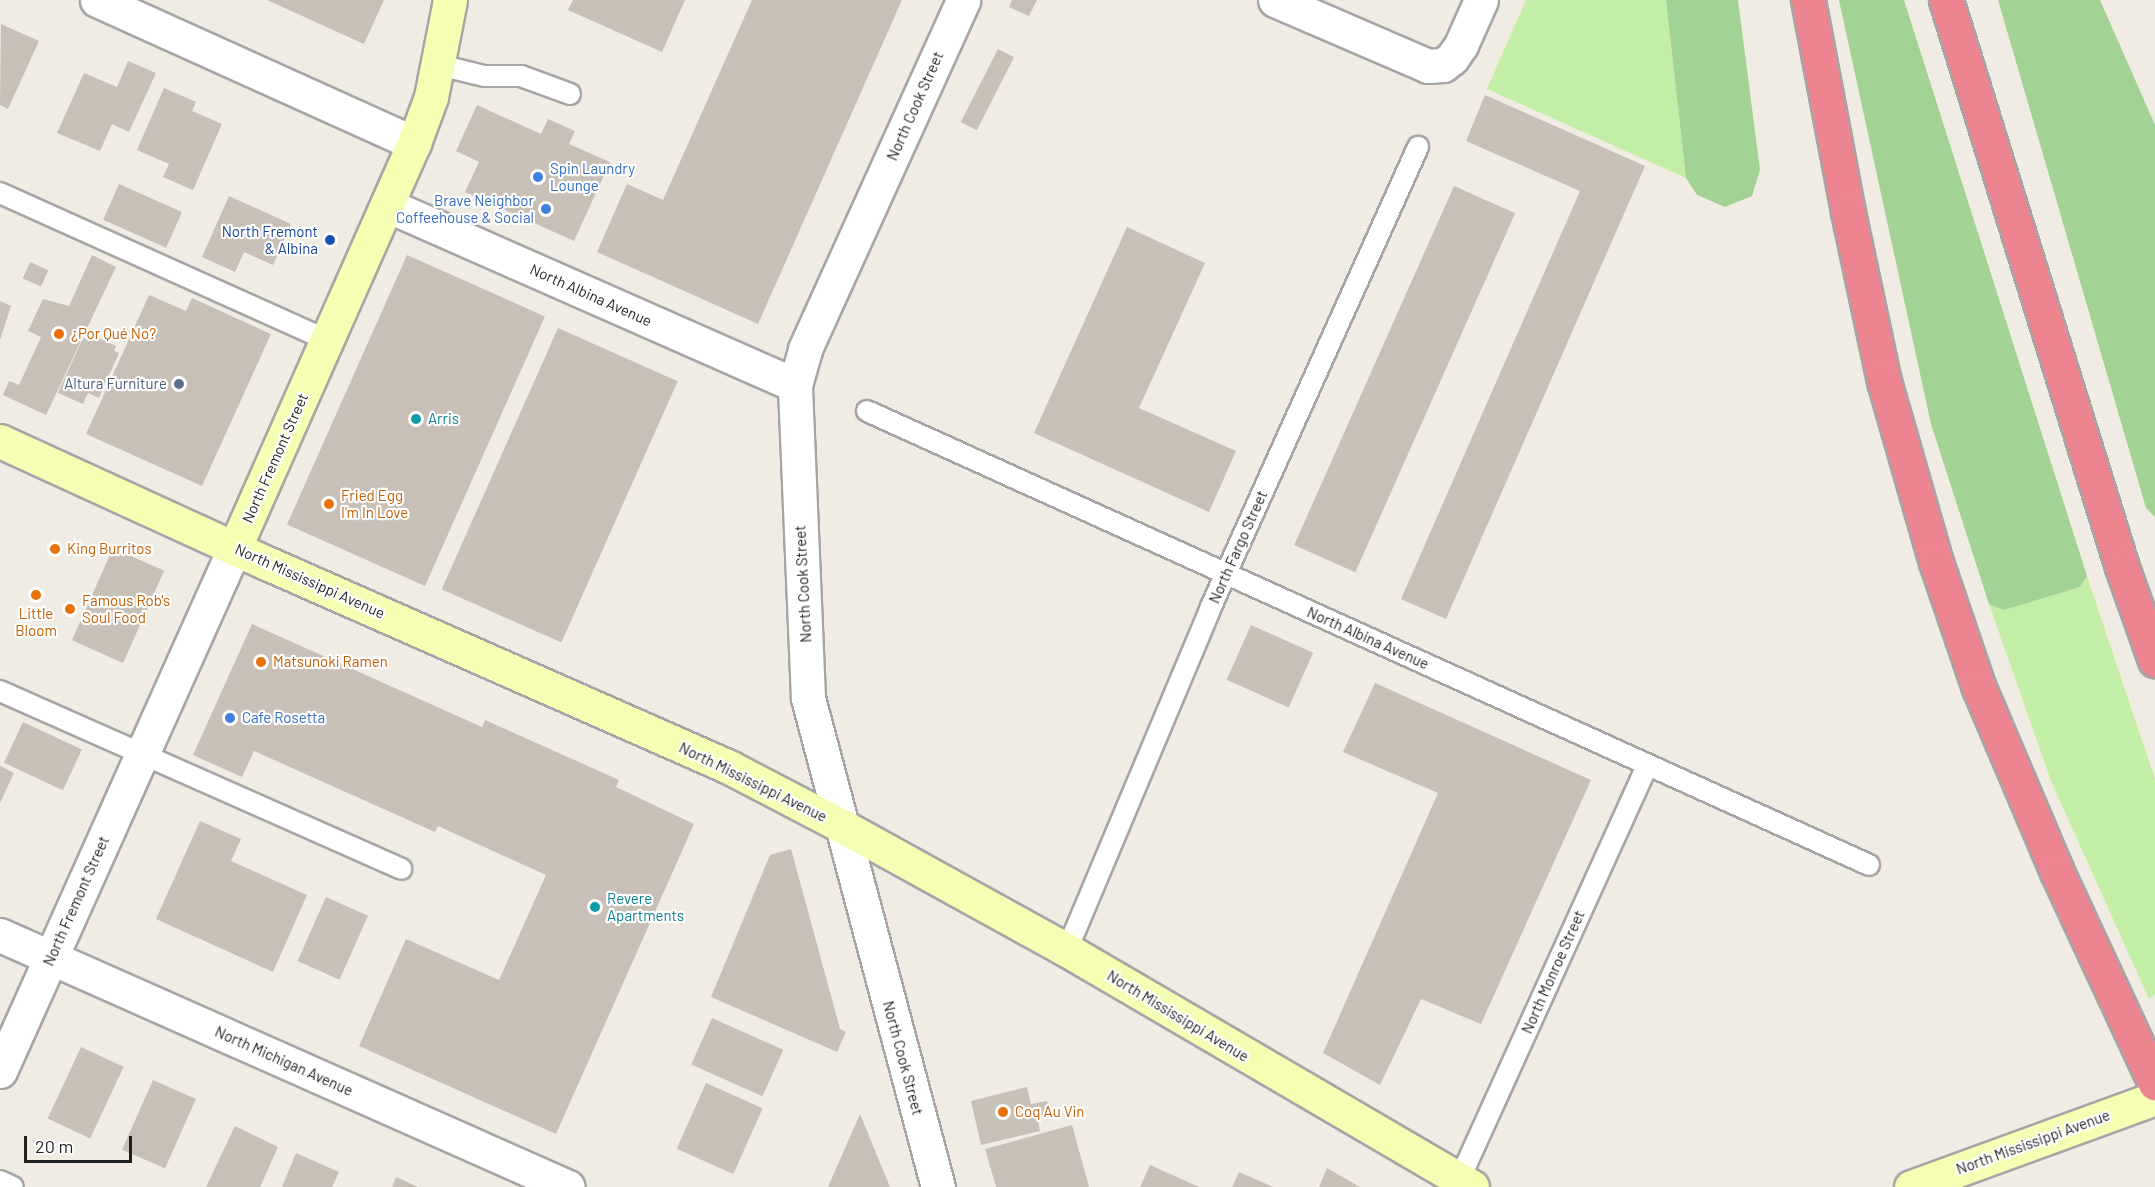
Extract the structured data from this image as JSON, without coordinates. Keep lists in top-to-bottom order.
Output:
{
  "streets": {
    "street": [
      "North Cook Street",
      "North Albina Avenue",
      "North Fremont Street",
      "North Mississippi Avenue",
      "North Michigan Avenue"
    ],
    "lane": ["North Fargo Street", "North Monroe Street"]
  },
  "crossings": [
    ["North Cook Street", "North Albina Avenue"],
    ["North Cook Street", "North Mississippi Avenue"],
    ["North Albina Avenue", "North Fremont Street"],
    ["North Albina Avenue", "North Fargo Street"],
    ["North Albina Avenue", "North Monroe Street"],
    ["North Fremont Street", "North Mississippi Avenue"],
    ["North Fremont Street", "North Michigan Avenue"],
    ["North Fargo Street", "North Mississippi Avenue"],
    ["North Mississippi Avenue", "North Monroe Street"]
  ],
  "places": [
    "Spin Laundry Lounge",
    "Brave Neighbor Coffeehouse & Social",
    "North Fremont & Albina",
    "¿Por Qué No?",
    "Altura Furniture",
    "Arris",
    "Fried Egg I'm In Love",
    "King Burritos",
    "Little Bloom",
    "Famous Rob's Soul Food",
    "Matsunoki Ramen",
    "Cafe Rosetta",
    "Revere Apartments",
    "Coq Au Vin"
  ],
  "scale_bar": "20 m"
}
